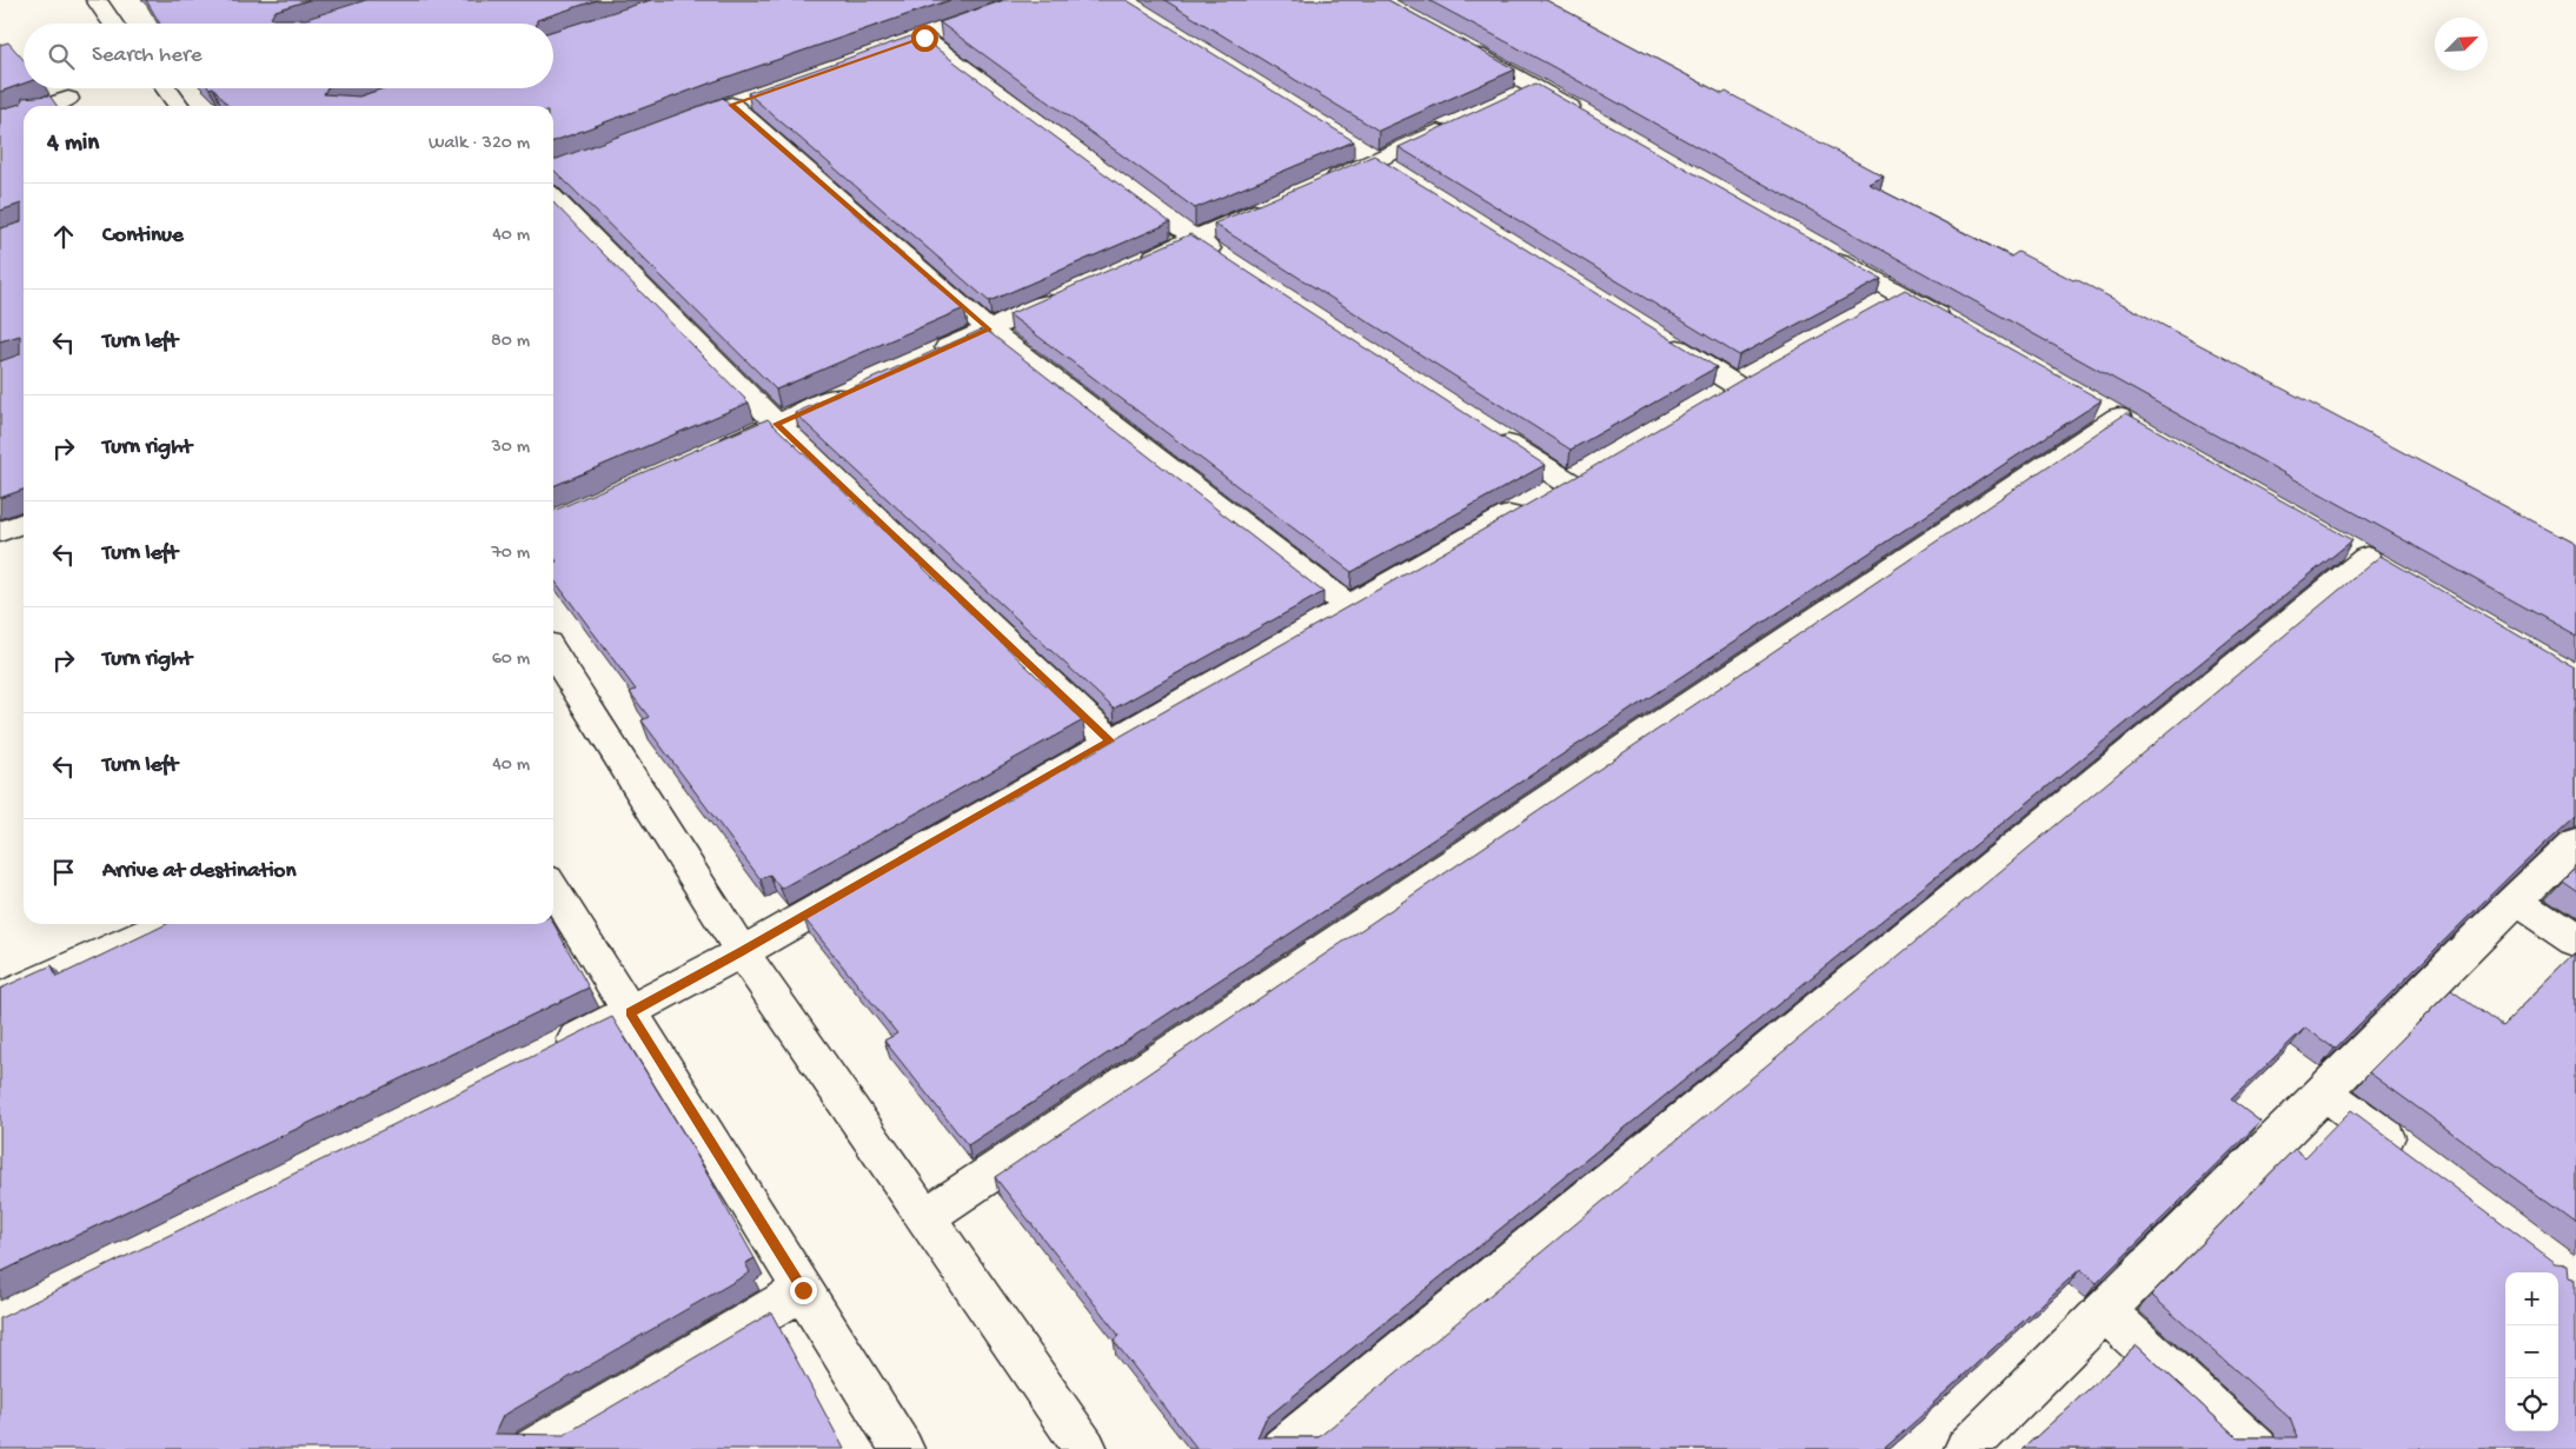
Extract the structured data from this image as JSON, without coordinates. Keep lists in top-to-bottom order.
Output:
{
  "north": "top right",
  "page": {
    "search": "Search here",
    "heading": ["4 min", "Walk · 320 m"],
    "list": [
      ["Continue", "40 m"],
      ["Turn left", "80 m"],
      ["Turn right", "30 m"],
      ["Turn left", "70 m"],
      ["Turn right", "60 m"],
      ["Turn left", "40 m"],
      "Arrive at destination"
    ],
    "map_buttons": ["+", "−"]
  }
}
